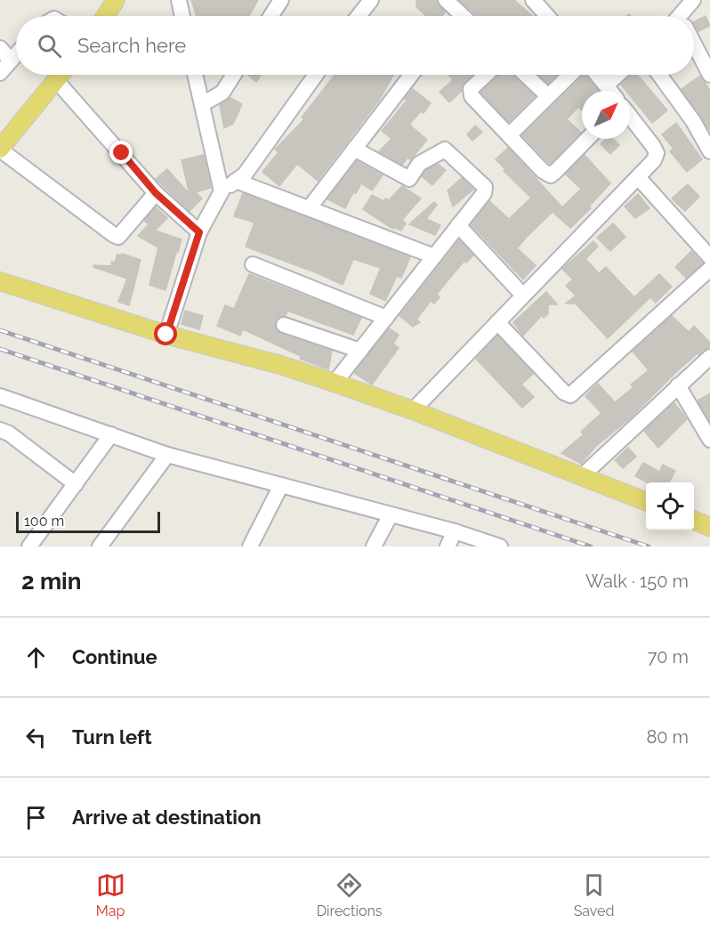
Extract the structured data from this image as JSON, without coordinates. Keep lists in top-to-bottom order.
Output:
{
  "scale_bar": "100 m",
  "north": "top right",
  "page": {
    "search": "Search here",
    "scale": "100 m",
    "heading": ["2 min", "Walk · 150 m"],
    "list": [
      ["Continue", "70 m"],
      ["Turn left", "80 m"],
      "Arrive at destination"
    ],
    "nav": ["Map", "Directions", "Saved"]
  }
}
